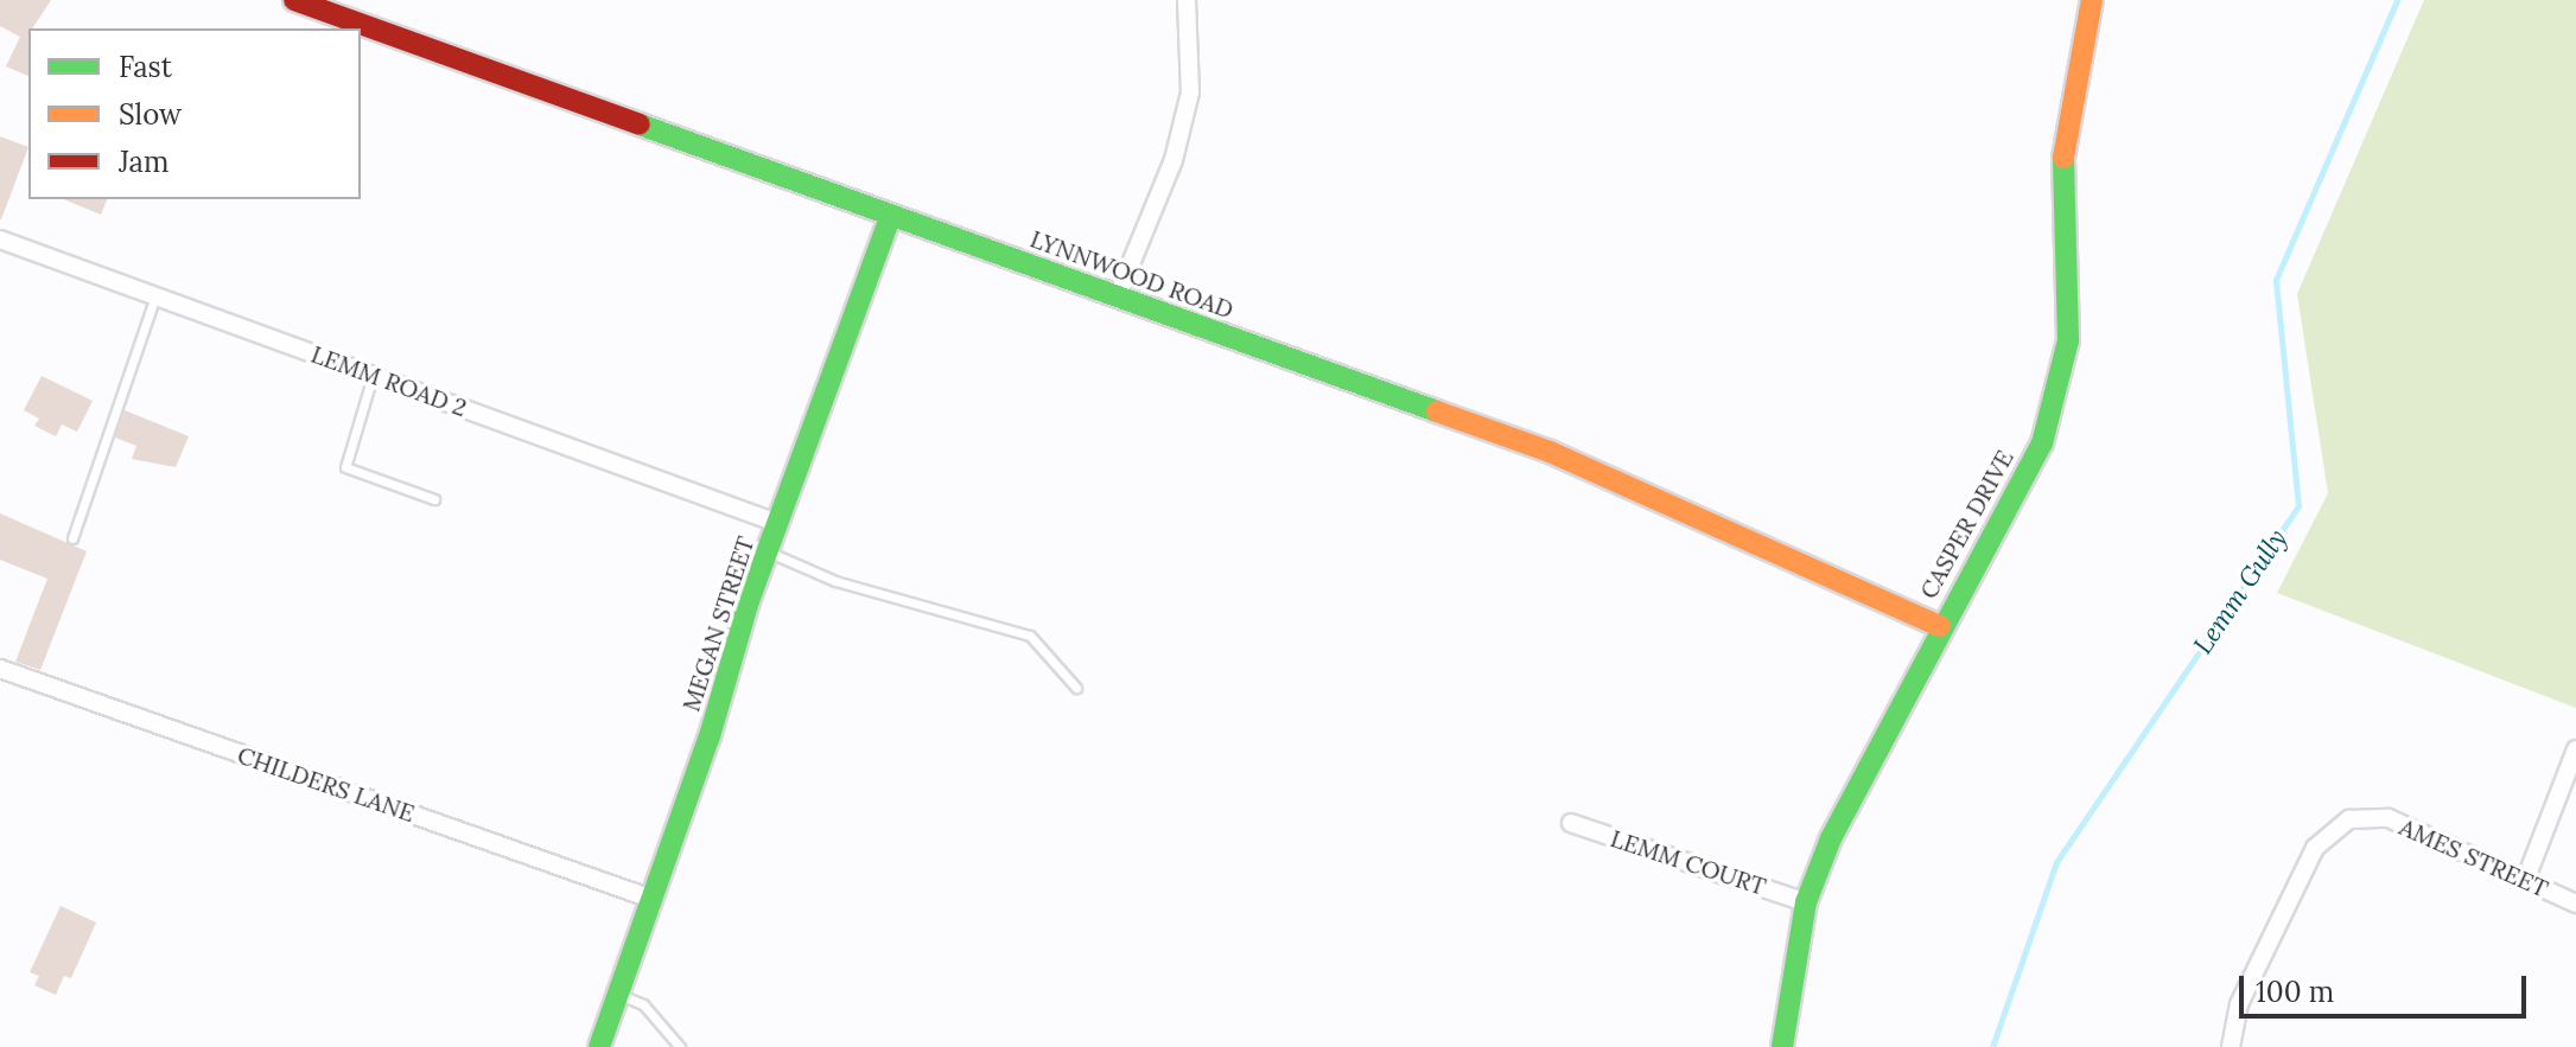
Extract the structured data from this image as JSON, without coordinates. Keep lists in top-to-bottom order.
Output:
{
  "streets": {
    "street": [
      "LYNNWOOD ROAD",
      "LEMM ROAD 2",
      "CASPER DRIVE",
      "MEGAN STREET",
      "CHILDERS LANE",
      "AMES STREET",
      "LEMM COURT"
    ]
  },
  "crossings": [
    ["LYNNWOOD ROAD", "CASPER DRIVE"],
    ["LYNNWOOD ROAD", "MEGAN STREET"],
    ["LEMM ROAD 2", "MEGAN STREET"],
    ["CASPER DRIVE", "LEMM COURT"],
    ["MEGAN STREET", "CHILDERS LANE"]
  ],
  "water": ["Lemm Gully"],
  "legend": ["Fast", "Slow", "Jam"],
  "scale_bar": "100 m"
}
